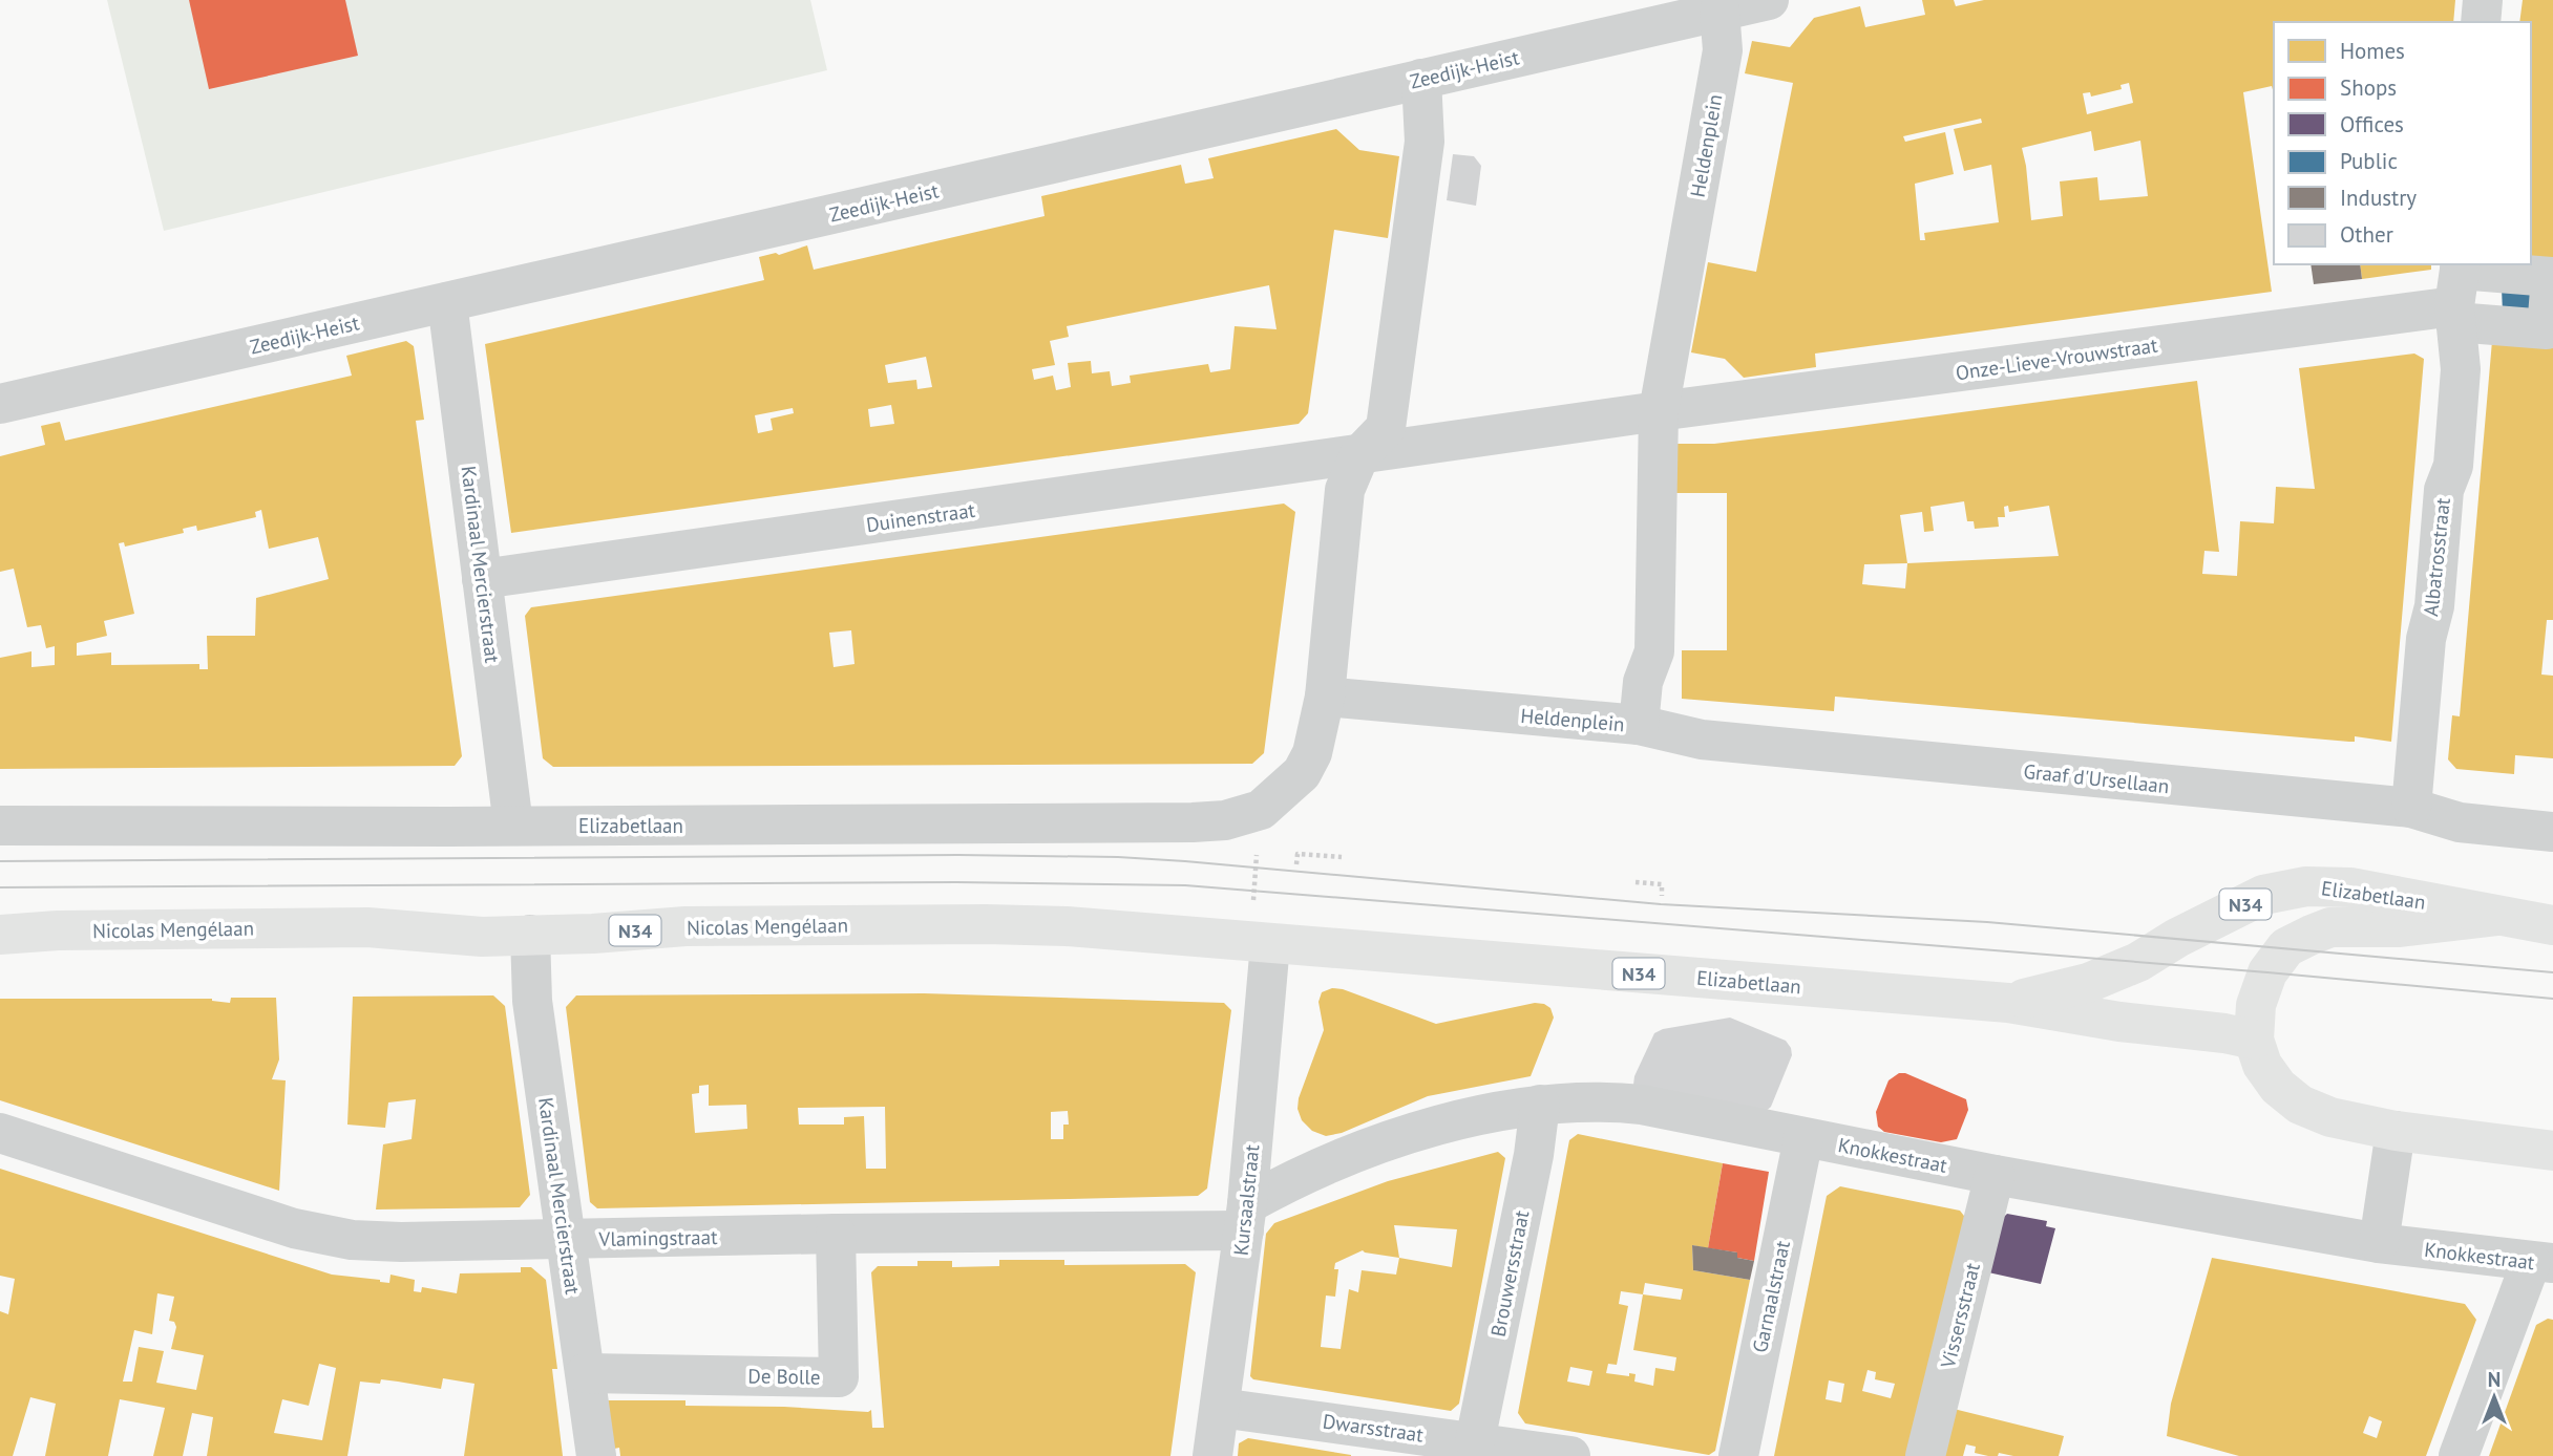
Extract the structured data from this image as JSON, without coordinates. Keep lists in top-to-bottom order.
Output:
{
  "streets": {
    "main road": ["Elizabetlaan", "N34", "Nicolas Mengélaan"],
    "street": [
      "Zeedijk-Heist",
      "Heldenplein",
      "Onze-Lieve-Vrouwstraat",
      "Duinenstraat",
      "Albatrosstraat",
      "Kardinaal Mercierstraat",
      "Graaf d'Ursellaan",
      "Knokkestraat",
      "Kursaalstraat",
      "Vlamingstraat",
      "Brouwersstraat",
      "Garnaalstraat",
      "Vissersstraat",
      "De Bolle",
      "Dwarsstraat"
    ]
  },
  "crossings": [
    ["Zeedijk-Heist", "Heldenplein"],
    ["Zeedijk-Heist", "Kardinaal Mercierstraat"],
    ["Heldenplein", "Onze-Lieve-Vrouwstraat"],
    ["Heldenplein", "Graaf d'Ursellaan"],
    ["Onze-Lieve-Vrouwstraat", "Albatrosstraat"],
    ["Duinenstraat", "Kardinaal Mercierstraat"],
    ["Albatrosstraat", "Graaf d'Ursellaan"],
    ["Kardinaal Mercierstraat", "Elizabetlaan"],
    ["Kardinaal Mercierstraat", "Nicolas Mengélaan"],
    ["Kardinaal Mercierstraat", "Vlamingstraat"],
    ["Kardinaal Mercierstraat", "De Bolle"],
    ["Elizabetlaan", "Nicolas Mengélaan"],
    ["Elizabetlaan", "Kursaalstraat"],
    ["Nicolas Mengélaan", "Kursaalstraat"],
    ["Knokkestraat", "Kursaalstraat"],
    ["Knokkestraat", "Vlamingstraat"],
    ["Knokkestraat", "Brouwersstraat"],
    ["Knokkestraat", "Garnaalstraat"],
    ["Knokkestraat", "Vissersstraat"],
    ["Kursaalstraat", "Vlamingstraat"],
    ["Kursaalstraat", "Dwarsstraat"],
    ["Vlamingstraat", "De Bolle"],
    ["Brouwersstraat", "Dwarsstraat"]
  ],
  "legend": [
    "Homes",
    "Shops",
    "Offices",
    "Public",
    "Industry",
    "Other"
  ],
  "north": "top"
}
